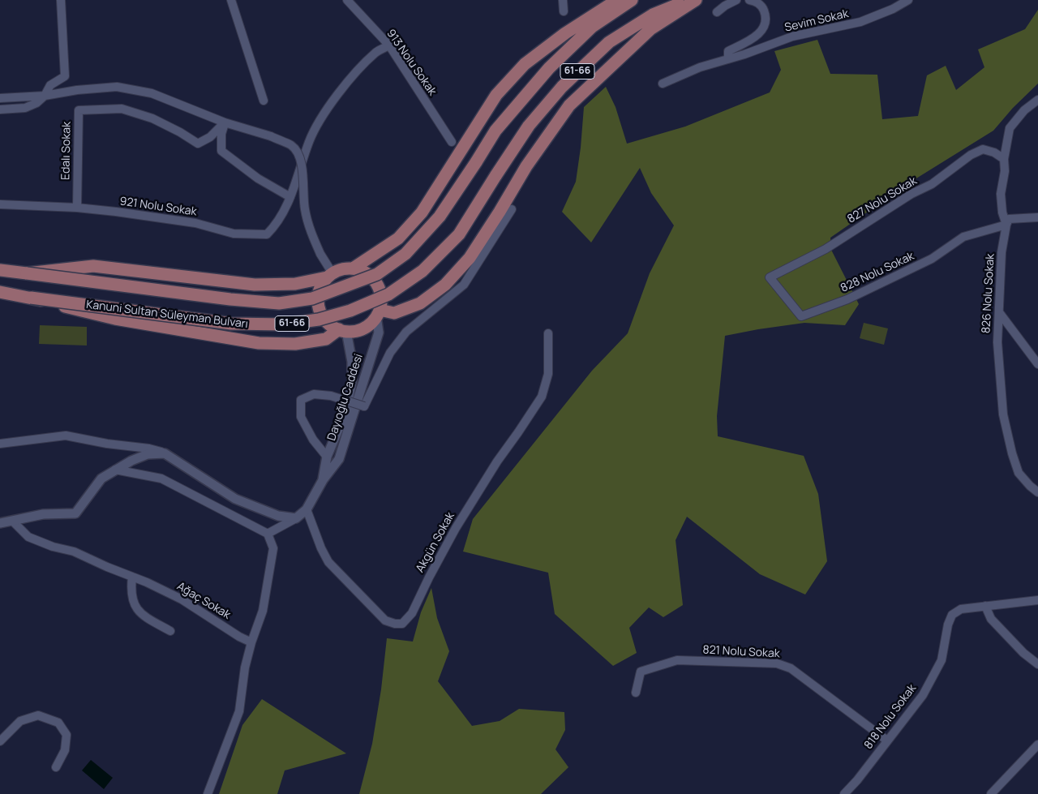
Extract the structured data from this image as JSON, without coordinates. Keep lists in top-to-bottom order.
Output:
{
  "streets": {
    "main road": ["61-66", "Kanuni Sultan Süleyman Bulvarı"],
    "street": [
      "Sevim Sokak",
      "913 Nolu Sokak",
      "Edalı Sokak",
      "827 Nolu Sokak",
      "921 Nolu Sokak",
      "828 Nolu Sokak",
      "826 Nolu Sokak",
      "Dayıoğlu Caddesi",
      "Akgün Sokak",
      "Ağaç Sokak",
      "821 Nolu Sokak",
      "818 Nolu Sokak"
    ]
  },
  "crossings": [
    ["61-66", "Kanuni Sultan Süleyman Bulvarı"],
    ["61-66", "Dayıoğlu Caddesi"],
    ["Edalı Sokak", "921 Nolu Sokak"],
    ["827 Nolu Sokak", "828 Nolu Sokak"],
    ["827 Nolu Sokak", "826 Nolu Sokak"],
    ["828 Nolu Sokak", "826 Nolu Sokak"],
    ["Dayıoğlu Caddesi", "Akgün Sokak"],
    ["821 Nolu Sokak", "818 Nolu Sokak"]
  ]
}
